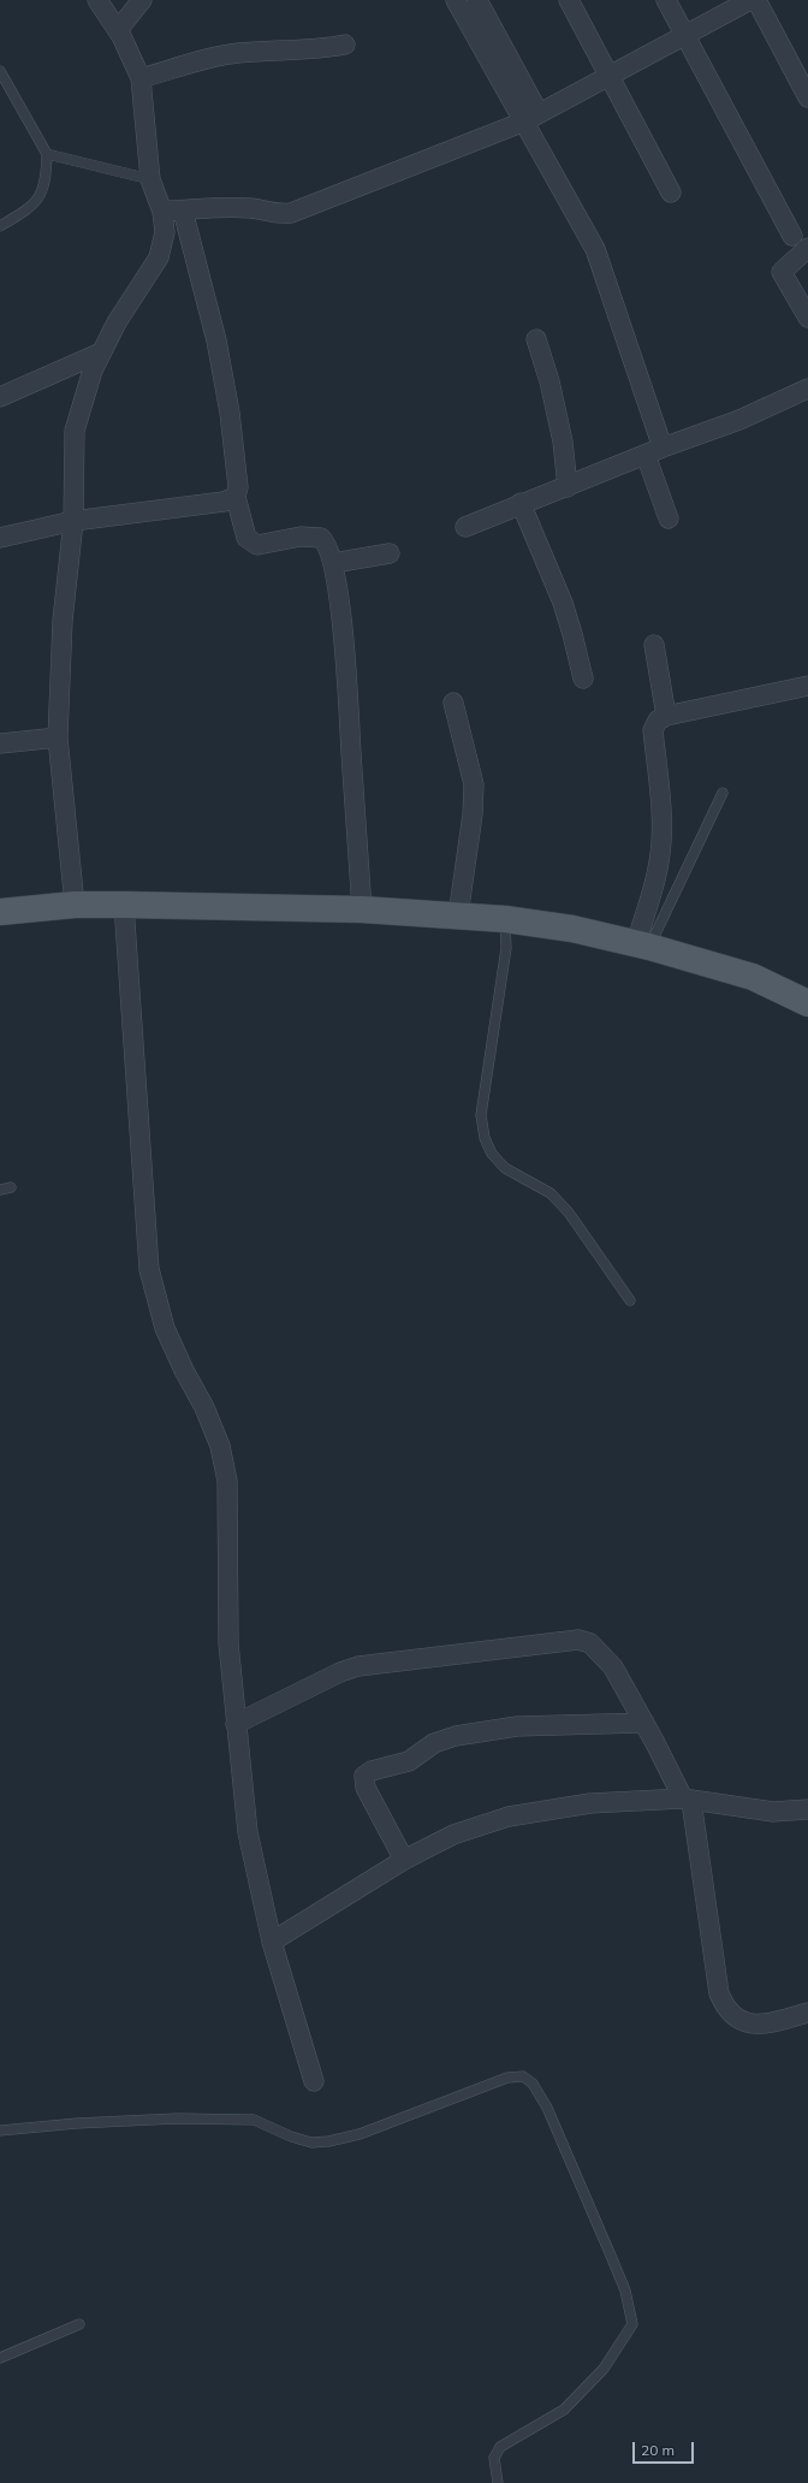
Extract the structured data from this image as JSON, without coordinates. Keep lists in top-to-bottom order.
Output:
{
  "scale_bar": "20 m"
}
